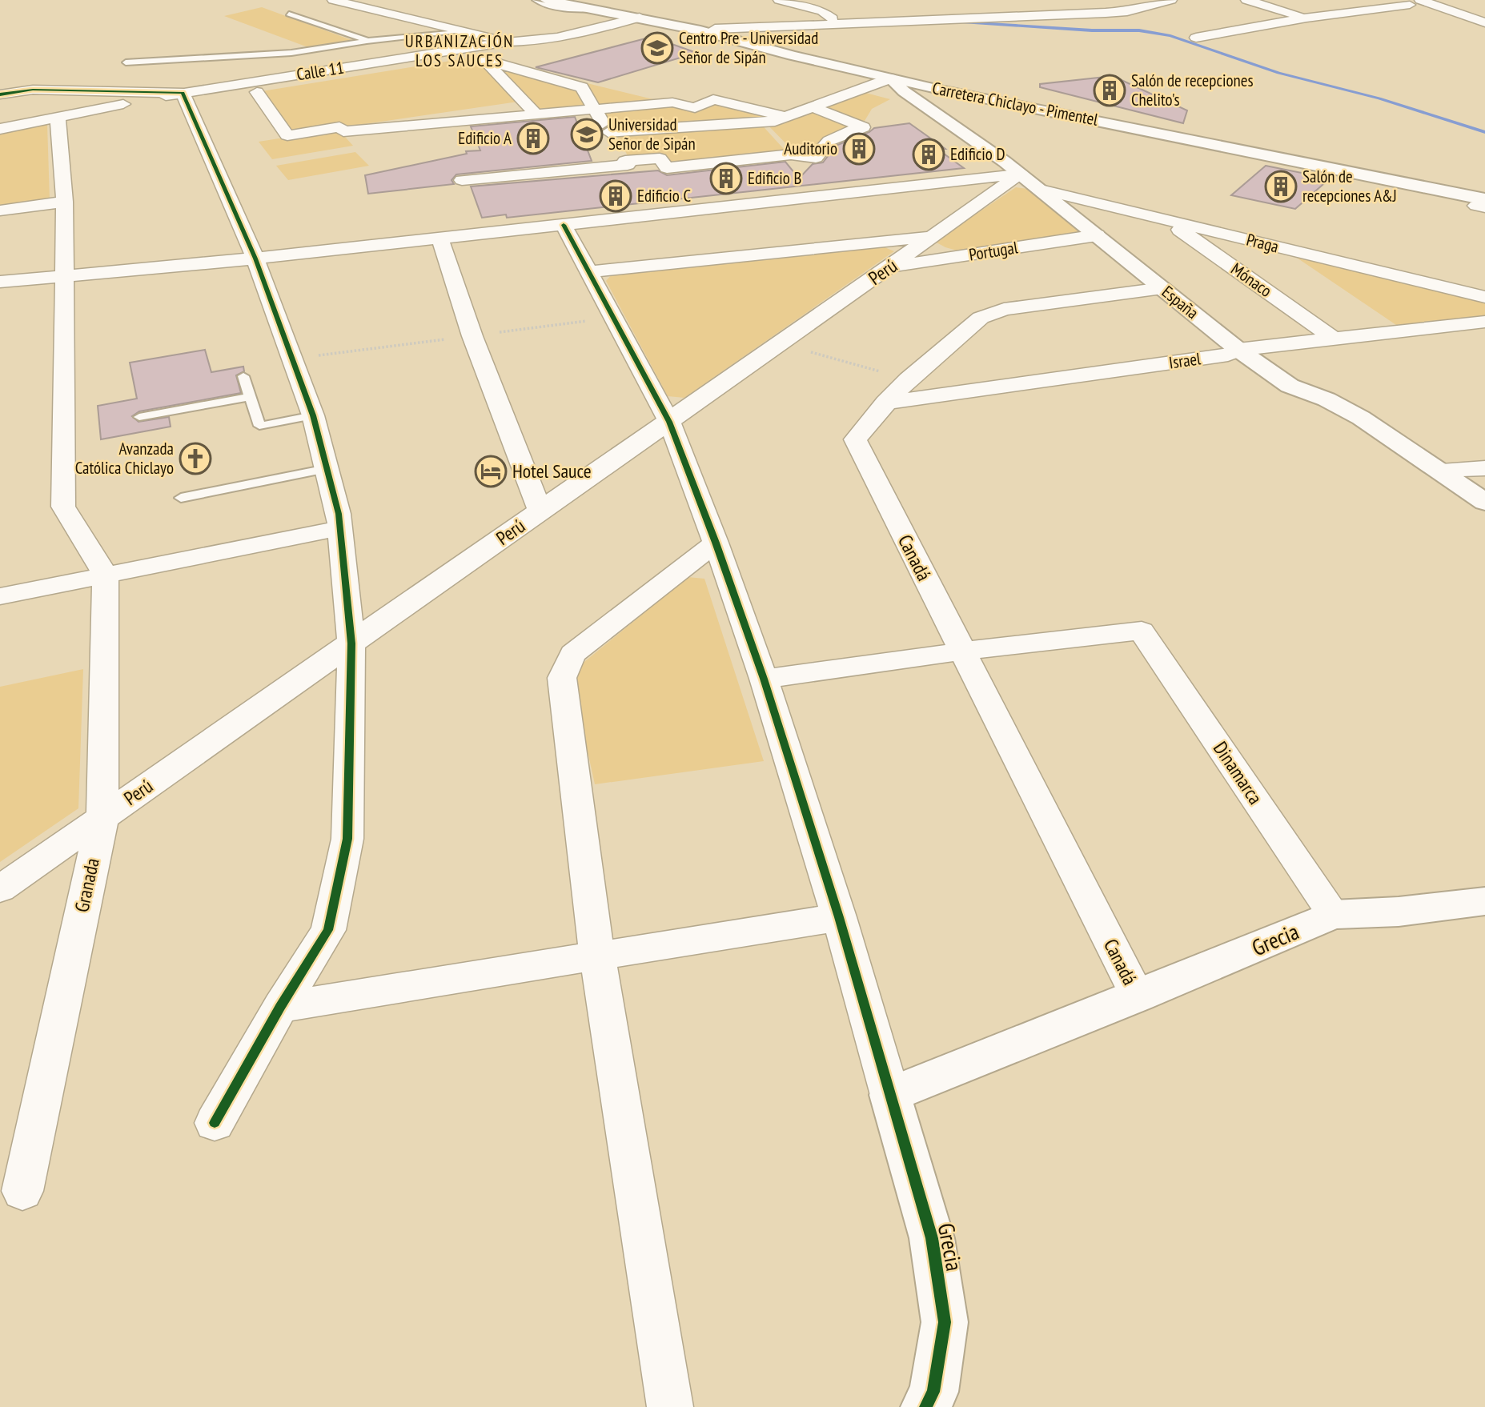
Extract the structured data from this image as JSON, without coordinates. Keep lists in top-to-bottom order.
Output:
{
  "streets": {
    "main road": ["Carretera Chiclayo - Pimentel", "España", "Grecia"],
    "street": [
      "Calle 11",
      "Praga",
      "Portugal",
      "Perú",
      "Mónaco",
      "Israel",
      "Canadá",
      "Dinamarca",
      "Granada"
    ]
  },
  "crossings": [
    ["Calle 11", "Carretera Chiclayo - Pimentel"],
    ["Carretera Chiclayo - Pimentel", "España"],
    ["Praga", "Mónaco"],
    ["Praga", "España"],
    ["Portugal", "Perú"],
    ["Portugal", "España"],
    ["Perú", "España"],
    ["Perú", "Granada"],
    ["Mónaco", "Israel"],
    ["España", "Israel"],
    ["España", "Canadá"],
    ["Israel", "Canadá"],
    ["Canadá", "Dinamarca"],
    ["Canadá", "Grecia"],
    ["Dinamarca", "Grecia"]
  ],
  "districts": ["URBANIZACIÓN LOS SAUCES"],
  "places": {
    "school or university": ["Centro Pre - Universidad Señor de Sipán", "Universidad Señor de Sipán"],
    "building": [
      "Salón de recepciones Chelito's",
      "Edificio A",
      "Auditorio",
      "Edificio D",
      "Edificio B",
      "Salón de recepciones A&J",
      "Edificio C"
    ],
    "church": ["Avanzada Católica Chiclayo"],
    "hotel": ["Hotel Sauce"]
  }
}
